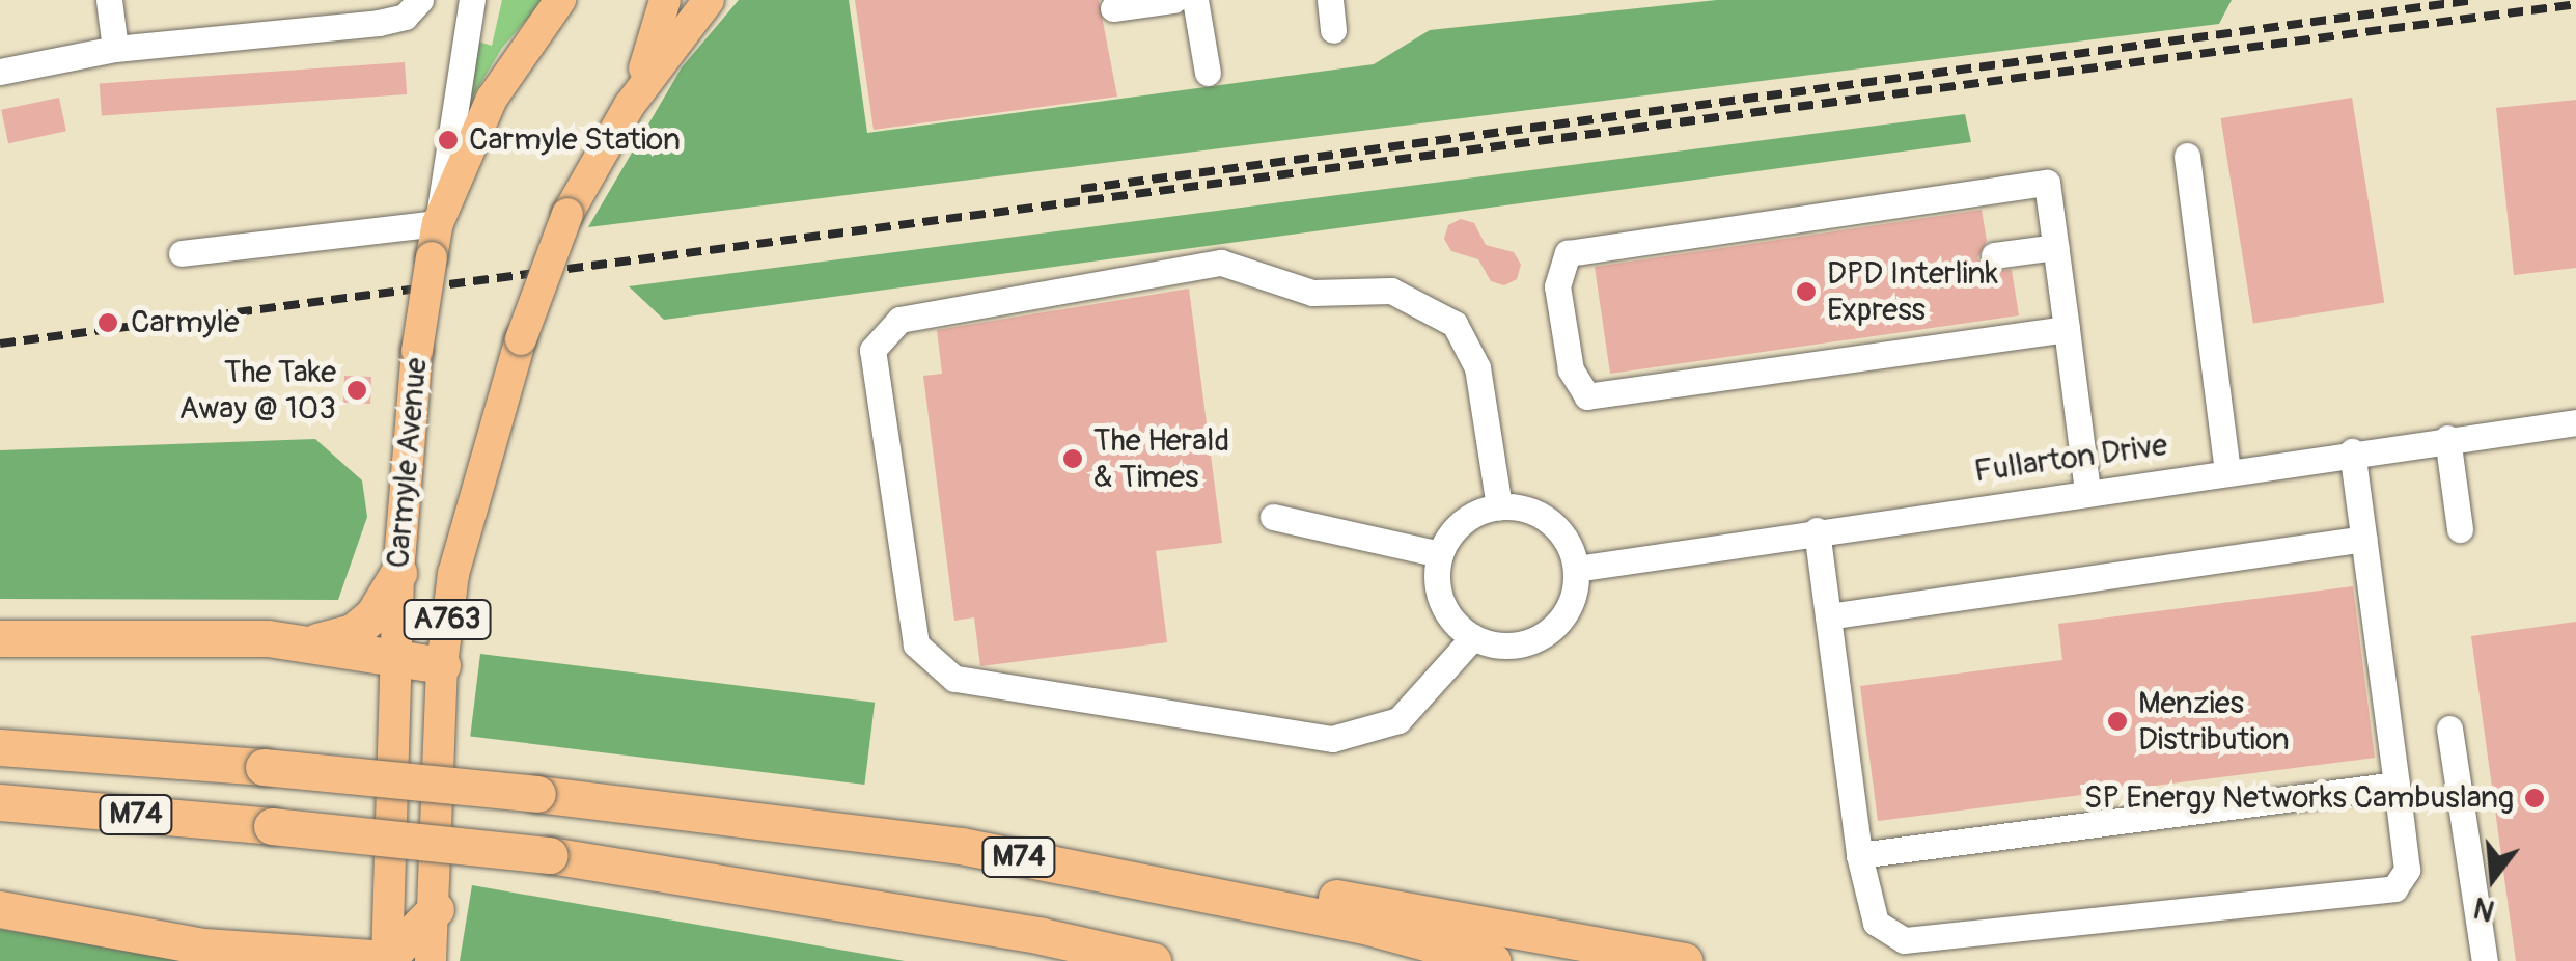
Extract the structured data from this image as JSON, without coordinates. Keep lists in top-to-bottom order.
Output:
{
  "streets": {
    "highway": ["A763", "M74"],
    "main road": ["Carmyle Avenue"],
    "street": ["Fullarton Drive"]
  },
  "crossings": [
    ["Carmyle Avenue", "A763"]
  ],
  "places": [
    "Carmyle Station",
    "DPD Interlink Express",
    "Carmyle",
    "The Take Away @ 103",
    "The Herald & Times",
    "Menzies Distribution",
    "SP Energy Networks Cambuslang"
  ],
  "north": "bottom"
}
